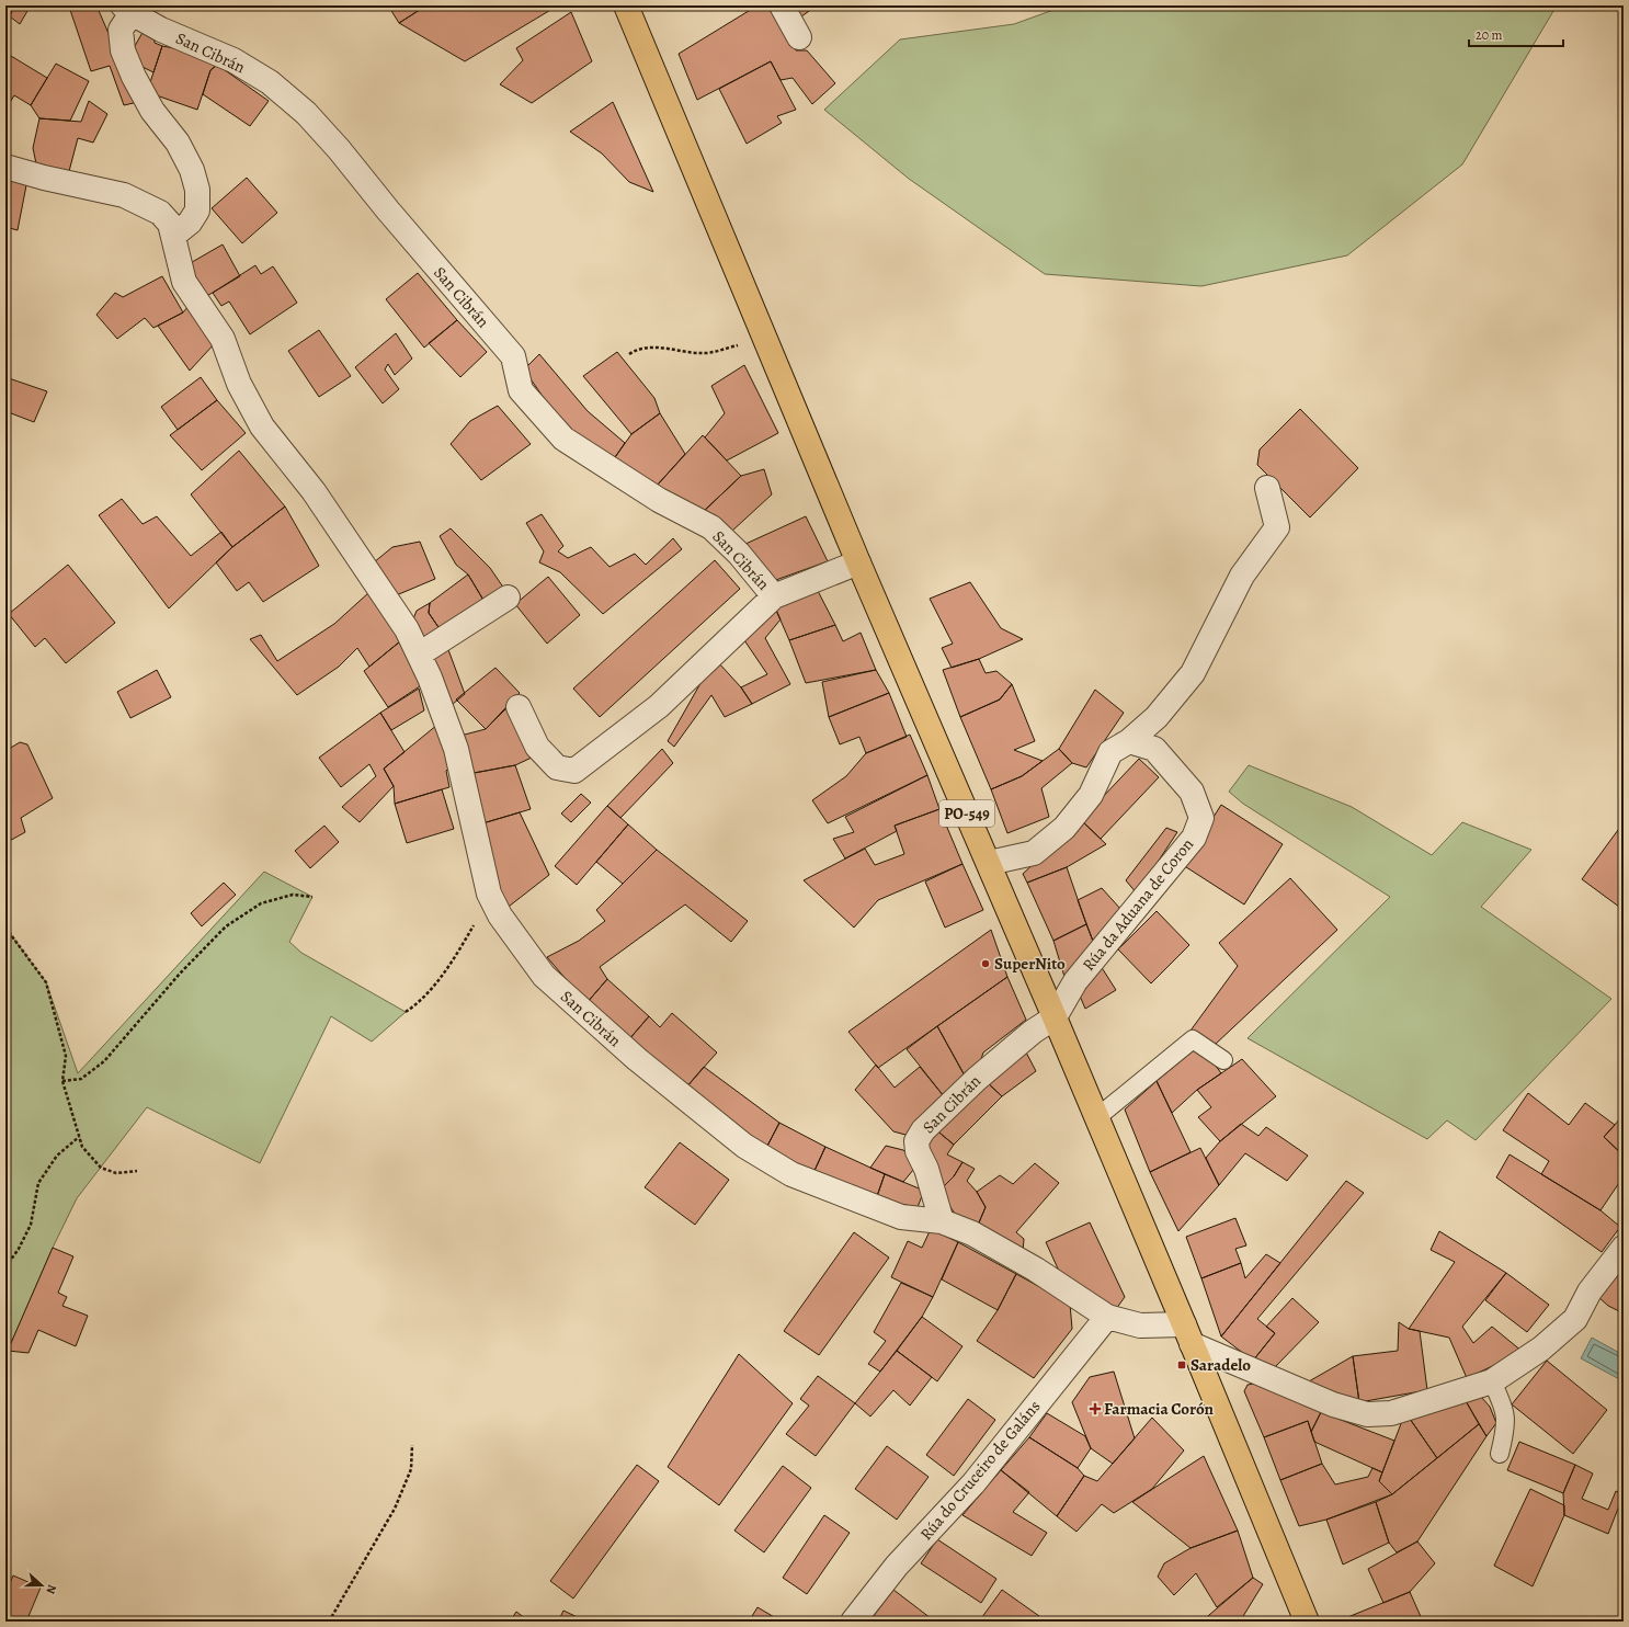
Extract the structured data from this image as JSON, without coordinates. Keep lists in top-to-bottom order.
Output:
{
  "streets": {
    "main road": ["PO-549"],
    "street": ["San Cibrán", "Rúa da Aduana de Coron", "Rúa do Cruceiro de Galáns"]
  },
  "crossings": [
    ["San Cibrán", "PO-549"],
    ["San Cibrán", "Rúa da Aduana de Coron"],
    ["San Cibrán", "Rúa do Cruceiro de Galáns"],
    ["PO-549", "Rúa da Aduana de Coron"]
  ],
  "places": {
    "other": ["SuperNito"],
    "transit": ["Saradelo"],
    "health": ["Farmacia Corón"]
  },
  "scale_bar": "20 m",
  "north": "right"
}
